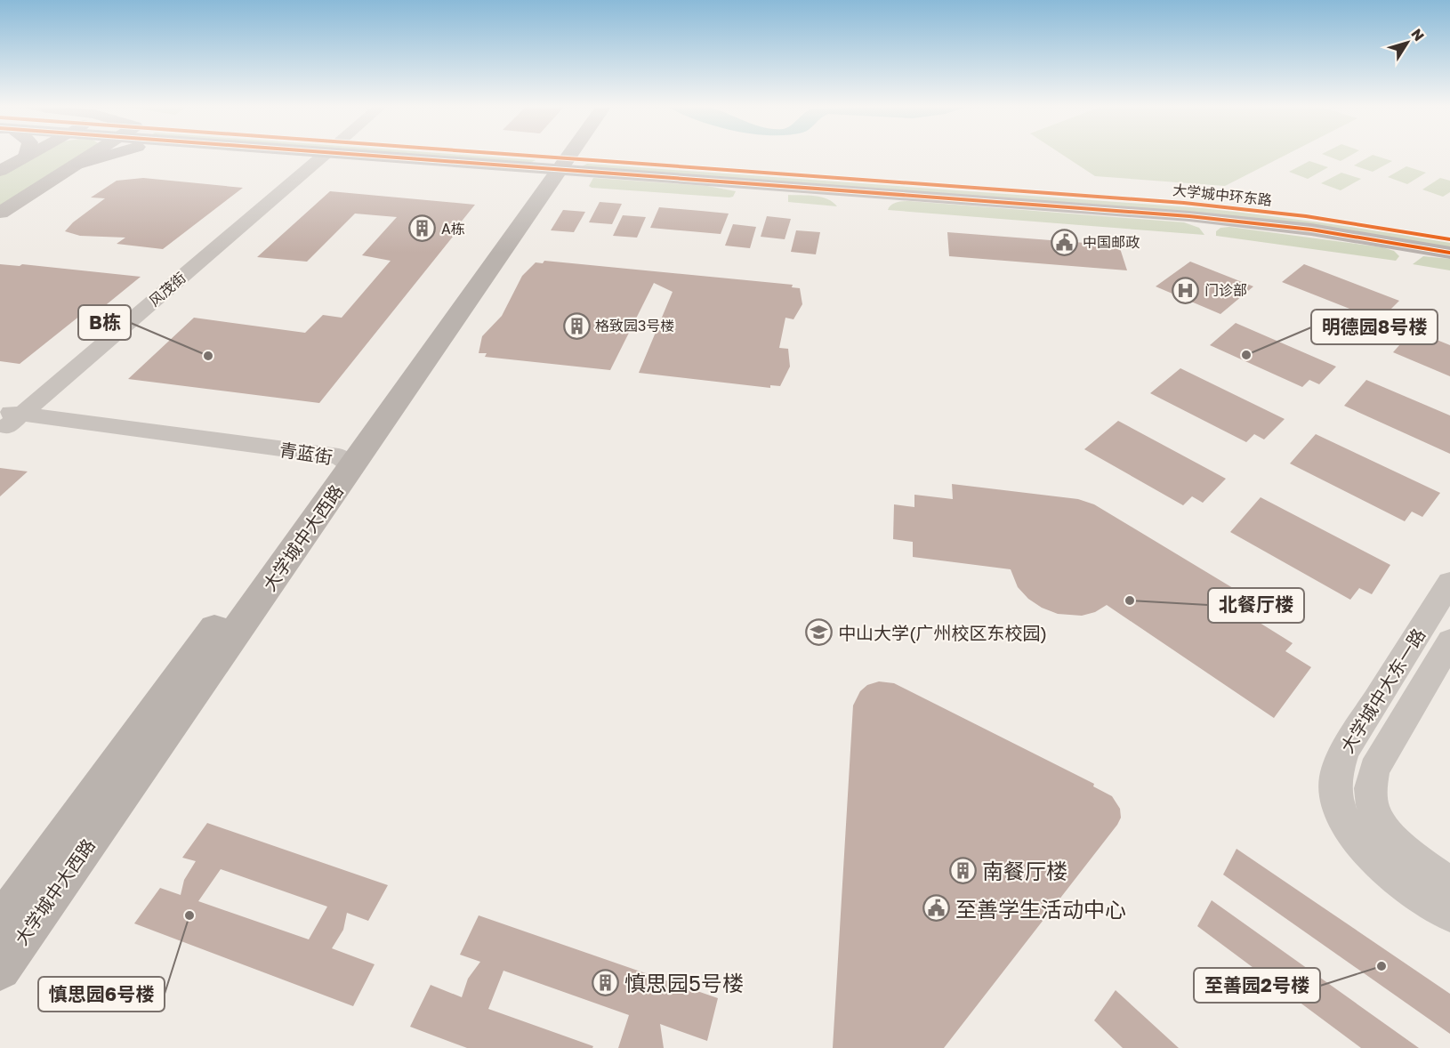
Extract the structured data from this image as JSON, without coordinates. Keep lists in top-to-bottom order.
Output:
{
  "streets": {
    "main road": ["大学城中环东路", "大学城中大西路"],
    "street": ["风茂街", "青蓝街", "大学城中大东一路"]
  },
  "crossings": [
    ["大学城中环东路", "大学城中大西路"],
    ["风茂街", "青蓝街"],
    ["青蓝街", "大学城中大西路"]
  ],
  "places": {
    "building": [
      "A栋",
      "格致园3号楼",
      "南餐厅楼",
      "慎思园5号楼"
    ],
    "public building": ["中国邮政", "至善学生活动中心"],
    "hospital": ["门诊部"],
    "other": [
      "明德园8号楼",
      "B栋",
      "北餐厅楼",
      "慎思园6号楼",
      "至善园2号楼"
    ],
    "school or university": ["中山大学(广州校区东校园)"]
  },
  "north": "top right"
}
